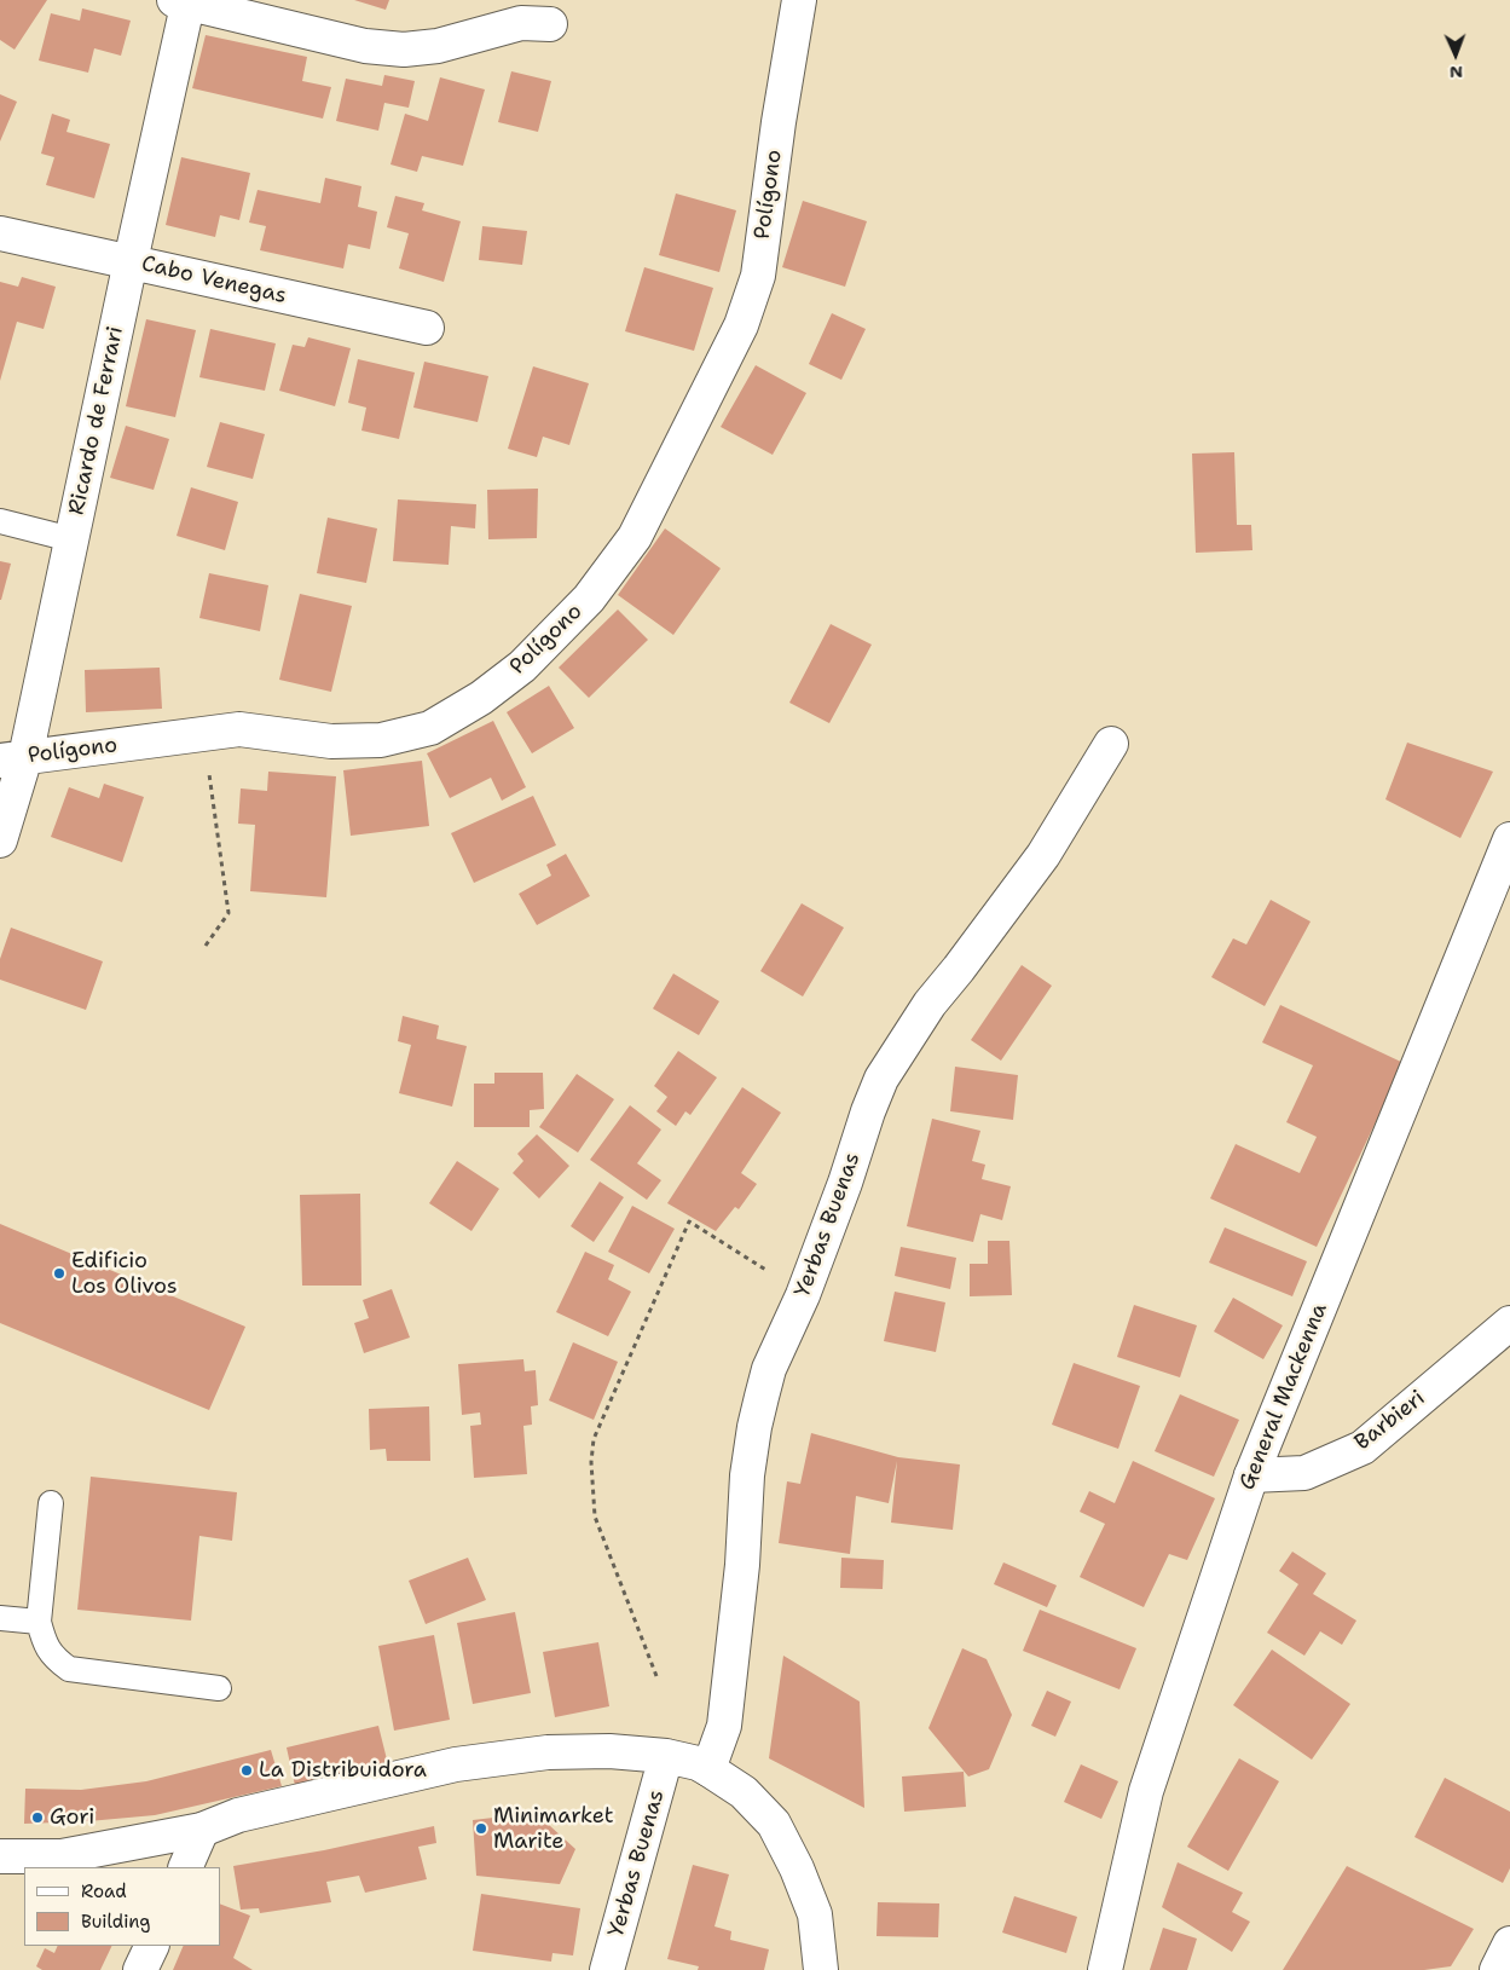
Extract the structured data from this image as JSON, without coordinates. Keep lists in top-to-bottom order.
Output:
{
  "streets": {
    "street": [
      "Polígono",
      "Cabo Venegas",
      "Ricardo de Ferrari",
      "Yerbas Buenas",
      "General Mackenna",
      "Barbieri"
    ]
  },
  "crossings": [
    ["Polígono", "Ricardo de Ferrari"],
    ["Cabo Venegas", "Ricardo de Ferrari"],
    ["General Mackenna", "Barbieri"]
  ],
  "places": [
    "Edificio Los Olivos",
    "La Distribuidora",
    "Gori",
    "Minimarket Marite"
  ],
  "legend": ["Road", "Building"],
  "north": "bottom"
}
